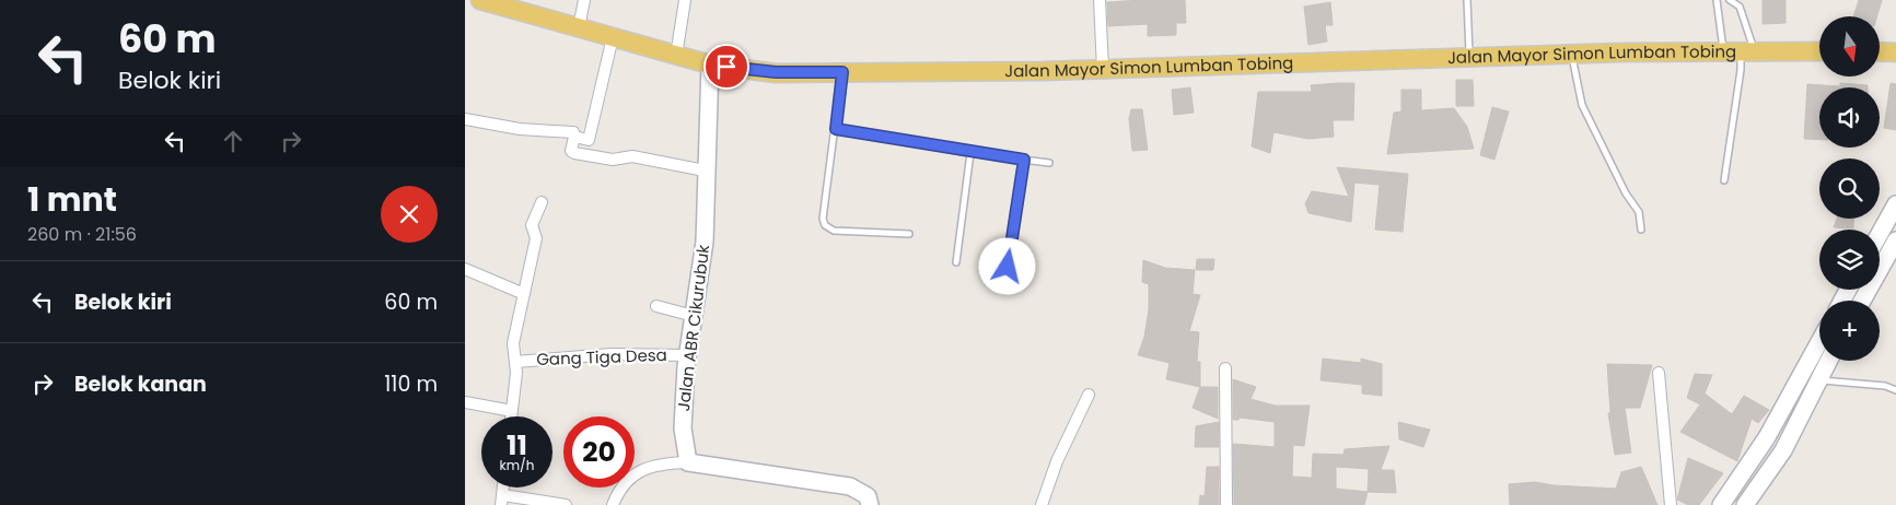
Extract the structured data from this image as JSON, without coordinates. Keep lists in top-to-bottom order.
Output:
{
  "streets": {
    "main road": ["Jalan Mayor Simon Lumban Tobing"],
    "street": ["Jalan ABR Cikurubuk", "Gang Tiga Desa"]
  },
  "crossings": [
    ["Jalan Mayor Simon Lumban Tobing", "Jalan ABR Cikurubuk"],
    ["Jalan ABR Cikurubuk", "Gang Tiga Desa"]
  ],
  "north": "bottom",
  "page": {
    "turn": ["60 m", "Belok kiri"],
    "map_buttons": "+",
    "heading": ["1 mnt", "260 m · 21:56"],
    "list": [
      {
        "name": "Belok kiri",
        "value": "60 m"
      },
      {
        "name": "Belok kanan",
        "value": "110 m"
      }
    ],
    "speed": "11 km/h",
    "limit": "20"
  }
}
